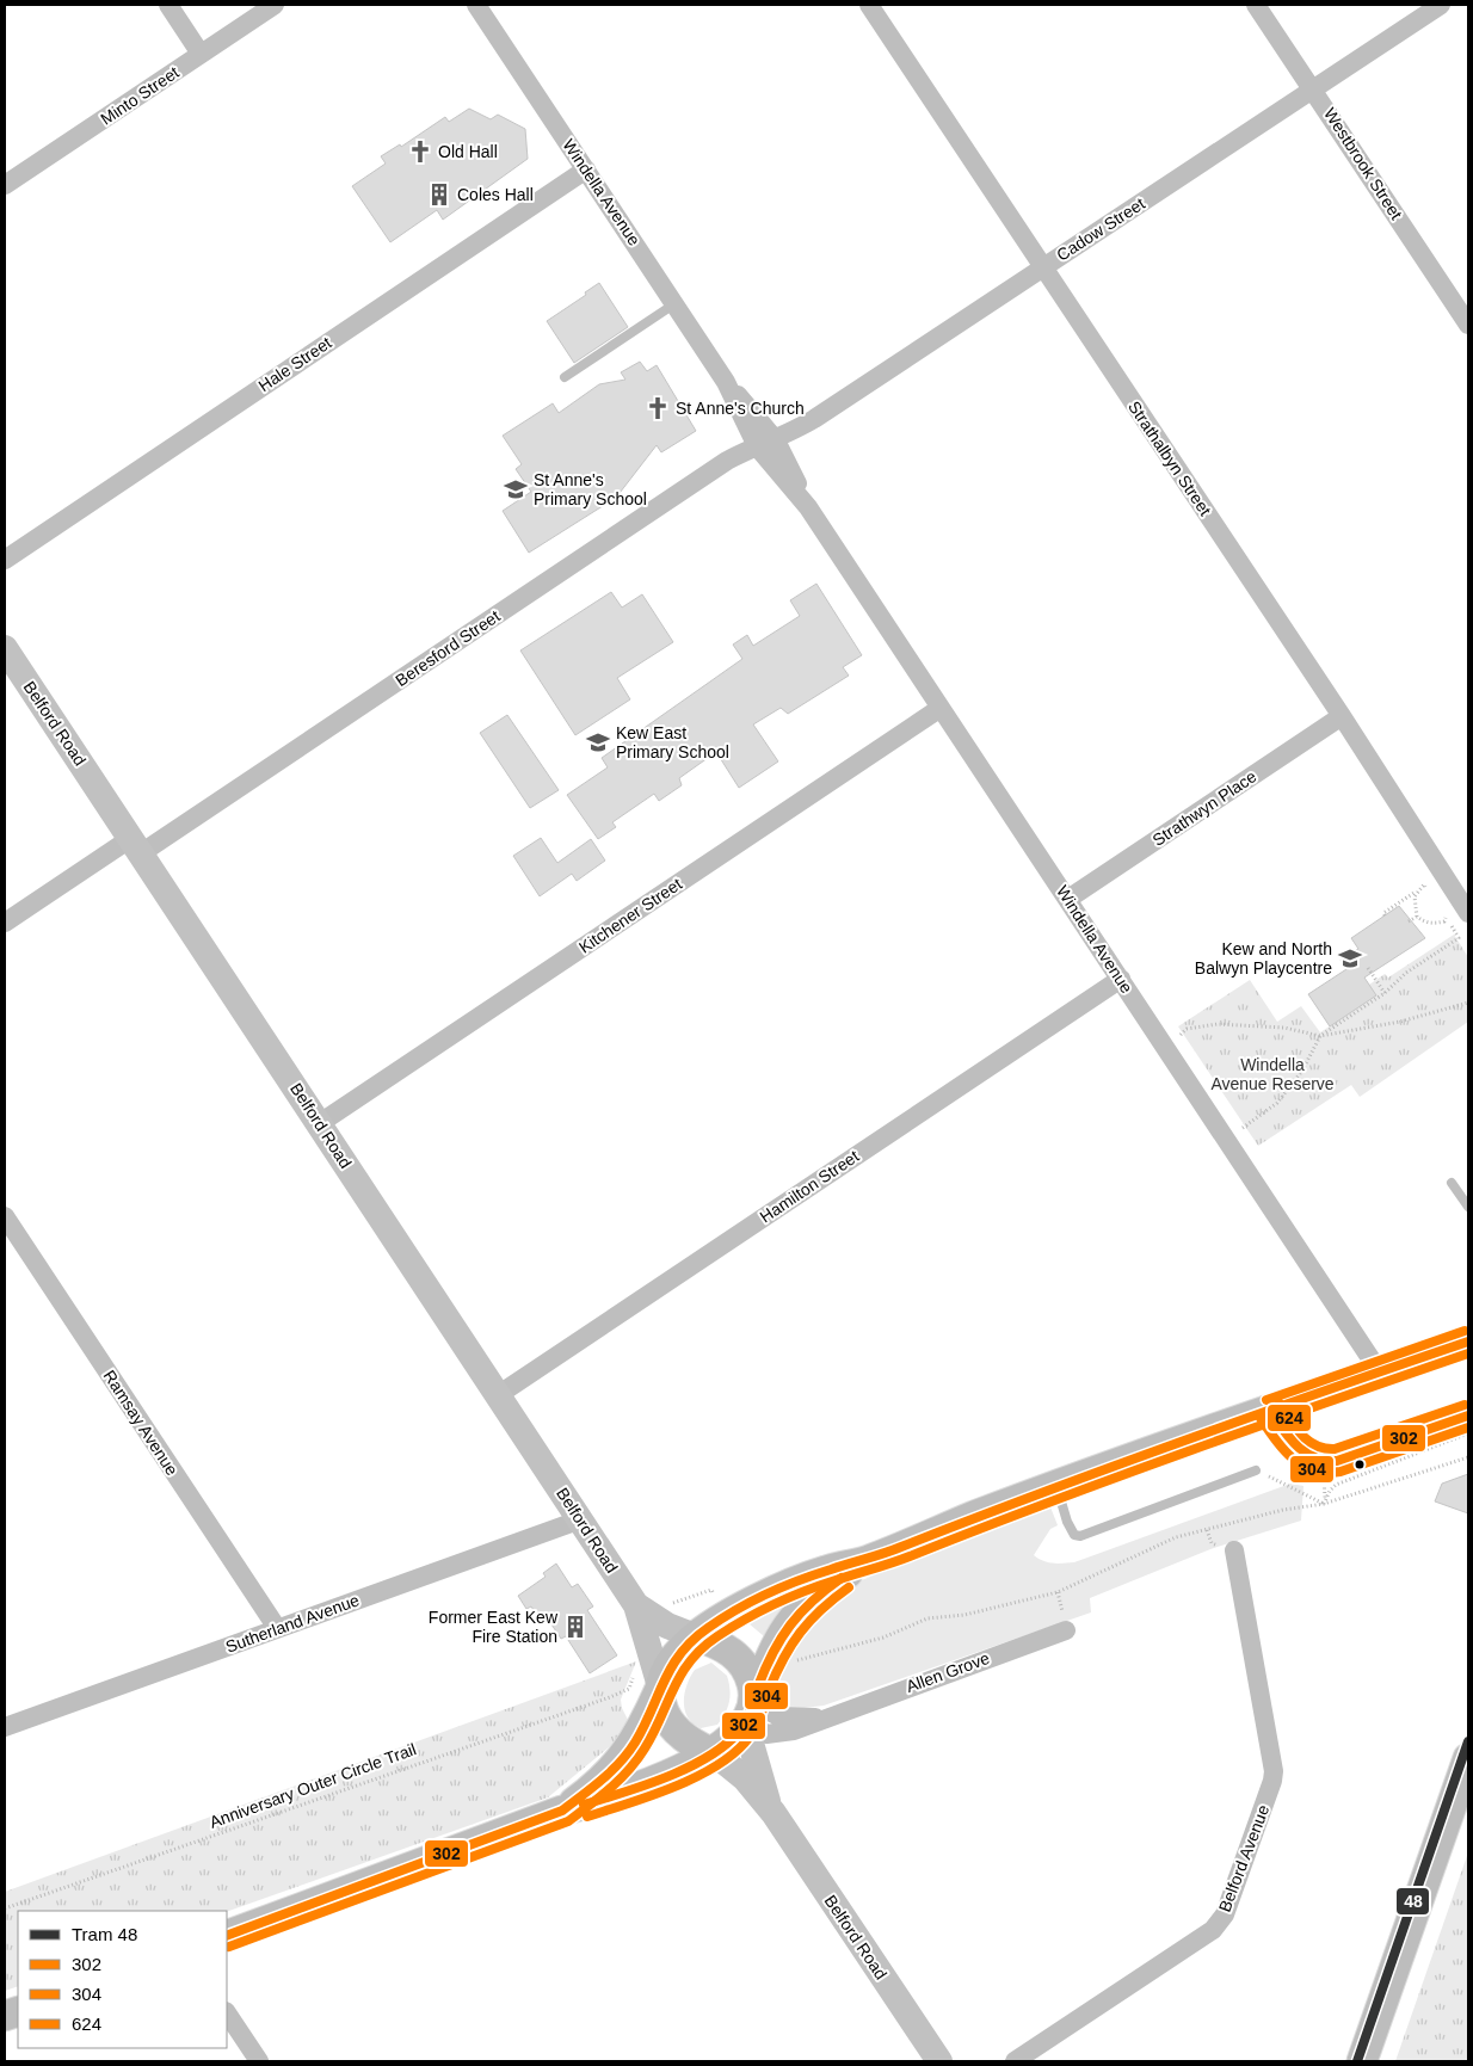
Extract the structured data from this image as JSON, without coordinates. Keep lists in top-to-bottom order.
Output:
{
  "streets": {
    "street": [
      "Minto Street",
      "Westbrook Street",
      "Windella Avenue",
      "Cadow Street",
      "Hale Street",
      "Strathalbyn Street",
      "Beresford Street",
      "Belford Road",
      "Strathwyn Place",
      "Kitchener Street",
      "Hamilton Street",
      "Ramsay Avenue",
      "Sutherland Avenue",
      "Allen Grove",
      "Belford Avenue"
    ],
    "path": ["Anniversary Outer Circle Trail"]
  },
  "crossings": [
    ["Westbrook Street", "Cadow Street"],
    ["Windella Avenue", "Cadow Street"],
    ["Windella Avenue", "Hale Street"],
    ["Windella Avenue", "Beresford Street"],
    ["Windella Avenue", "Strathwyn Place"],
    ["Windella Avenue", "Kitchener Street"],
    ["Windella Avenue", "Hamilton Street"],
    ["Cadow Street", "Strathalbyn Street"],
    ["Cadow Street", "Beresford Street"],
    ["Strathalbyn Street", "Strathwyn Place"],
    ["Beresford Street", "Belford Road"],
    ["Belford Road", "Kitchener Street"],
    ["Belford Road", "Hamilton Street"],
    ["Belford Road", "Sutherland Avenue"],
    ["Belford Road", "Allen Grove"],
    ["Ramsay Avenue", "Sutherland Avenue"]
  ],
  "parks": ["Windella Avenue Reserve"],
  "places": {
    "church": ["Old Hall", "St Anne's Church"],
    "building": ["Coles Hall", "Former East Kew Fire Station"],
    "school or university": ["St Anne's Primary School", "Kew East Primary School", "Kew and North Balwyn Playcentre"]
  },
  "lines": [
    "transit line 624",
    "transit line 302",
    "transit line 304",
    "tram line 48"
  ],
  "legend": [
    "Tram 48",
    "302",
    "304",
    "624"
  ]
}
